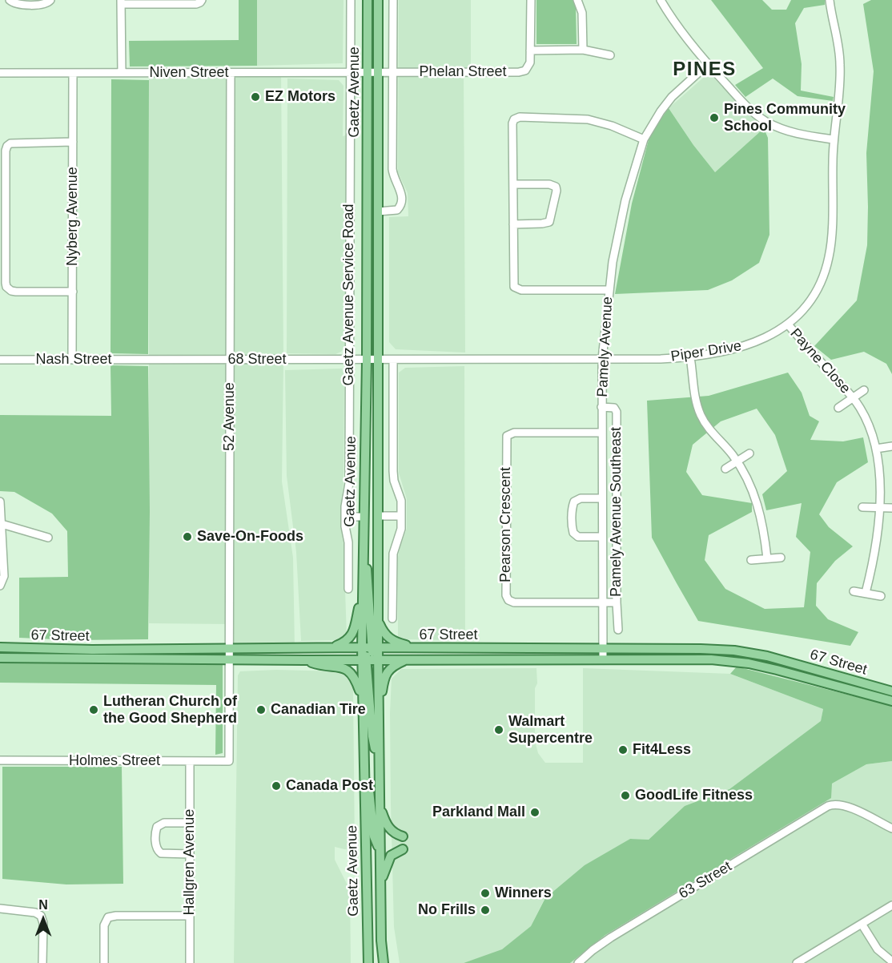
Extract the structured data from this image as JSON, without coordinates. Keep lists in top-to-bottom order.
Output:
{
  "streets": {
    "main road": ["Gaetz Avenue", "67 Street"],
    "street": [
      "Phelan Street",
      "Niven Street",
      "Nyberg Avenue",
      "Gaetz Avenue Service Road",
      "Pamely Avenue",
      "Piper Drive",
      "Nash Street",
      "68 Street",
      "Payne Close",
      "52 Avenue",
      "Pamely Avenue Southeast",
      "Pearson Crescent",
      "Holmes Street",
      "Hallgren Avenue",
      "63 Street"
    ]
  },
  "crossings": [
    ["Phelan Street", "Niven Street"],
    ["Phelan Street", "Gaetz Avenue"],
    ["Phelan Street", "Gaetz Avenue Service Road"],
    ["Niven Street", "Gaetz Avenue"],
    ["Niven Street", "Nyberg Avenue"],
    ["Niven Street", "Gaetz Avenue Service Road"],
    ["Niven Street", "52 Avenue"],
    ["Gaetz Avenue", "Gaetz Avenue Service Road"],
    ["Gaetz Avenue", "Piper Drive"],
    ["Gaetz Avenue", "68 Street"],
    ["Gaetz Avenue", "67 Street"],
    ["Nyberg Avenue", "Nash Street"],
    ["Gaetz Avenue Service Road", "68 Street"],
    ["Pamely Avenue", "Piper Drive"],
    ["Pamely Avenue", "Pamely Avenue Southeast"],
    ["Pamely Avenue", "Pearson Crescent"],
    ["Pamely Avenue", "67 Street"],
    ["Piper Drive", "68 Street"],
    ["Piper Drive", "Payne Close"],
    ["Nash Street", "68 Street"],
    ["68 Street", "52 Avenue"],
    ["52 Avenue", "67 Street"],
    ["52 Avenue", "Holmes Street"],
    ["Pamely Avenue Southeast", "Pearson Crescent"],
    ["Holmes Street", "Hallgren Avenue"]
  ],
  "districts": ["PINES"],
  "places": [
    "EZ Motors",
    "Pines Community School",
    "Save-On-Foods",
    "Lutheran Church of the Good Shepherd",
    "Canadian Tire",
    "Walmart Supercentre",
    "Fit4Less",
    "Canada Post",
    "GoodLife Fitness",
    "Parkland Mall",
    "Winners",
    "No Frills"
  ],
  "north": "top"
}
